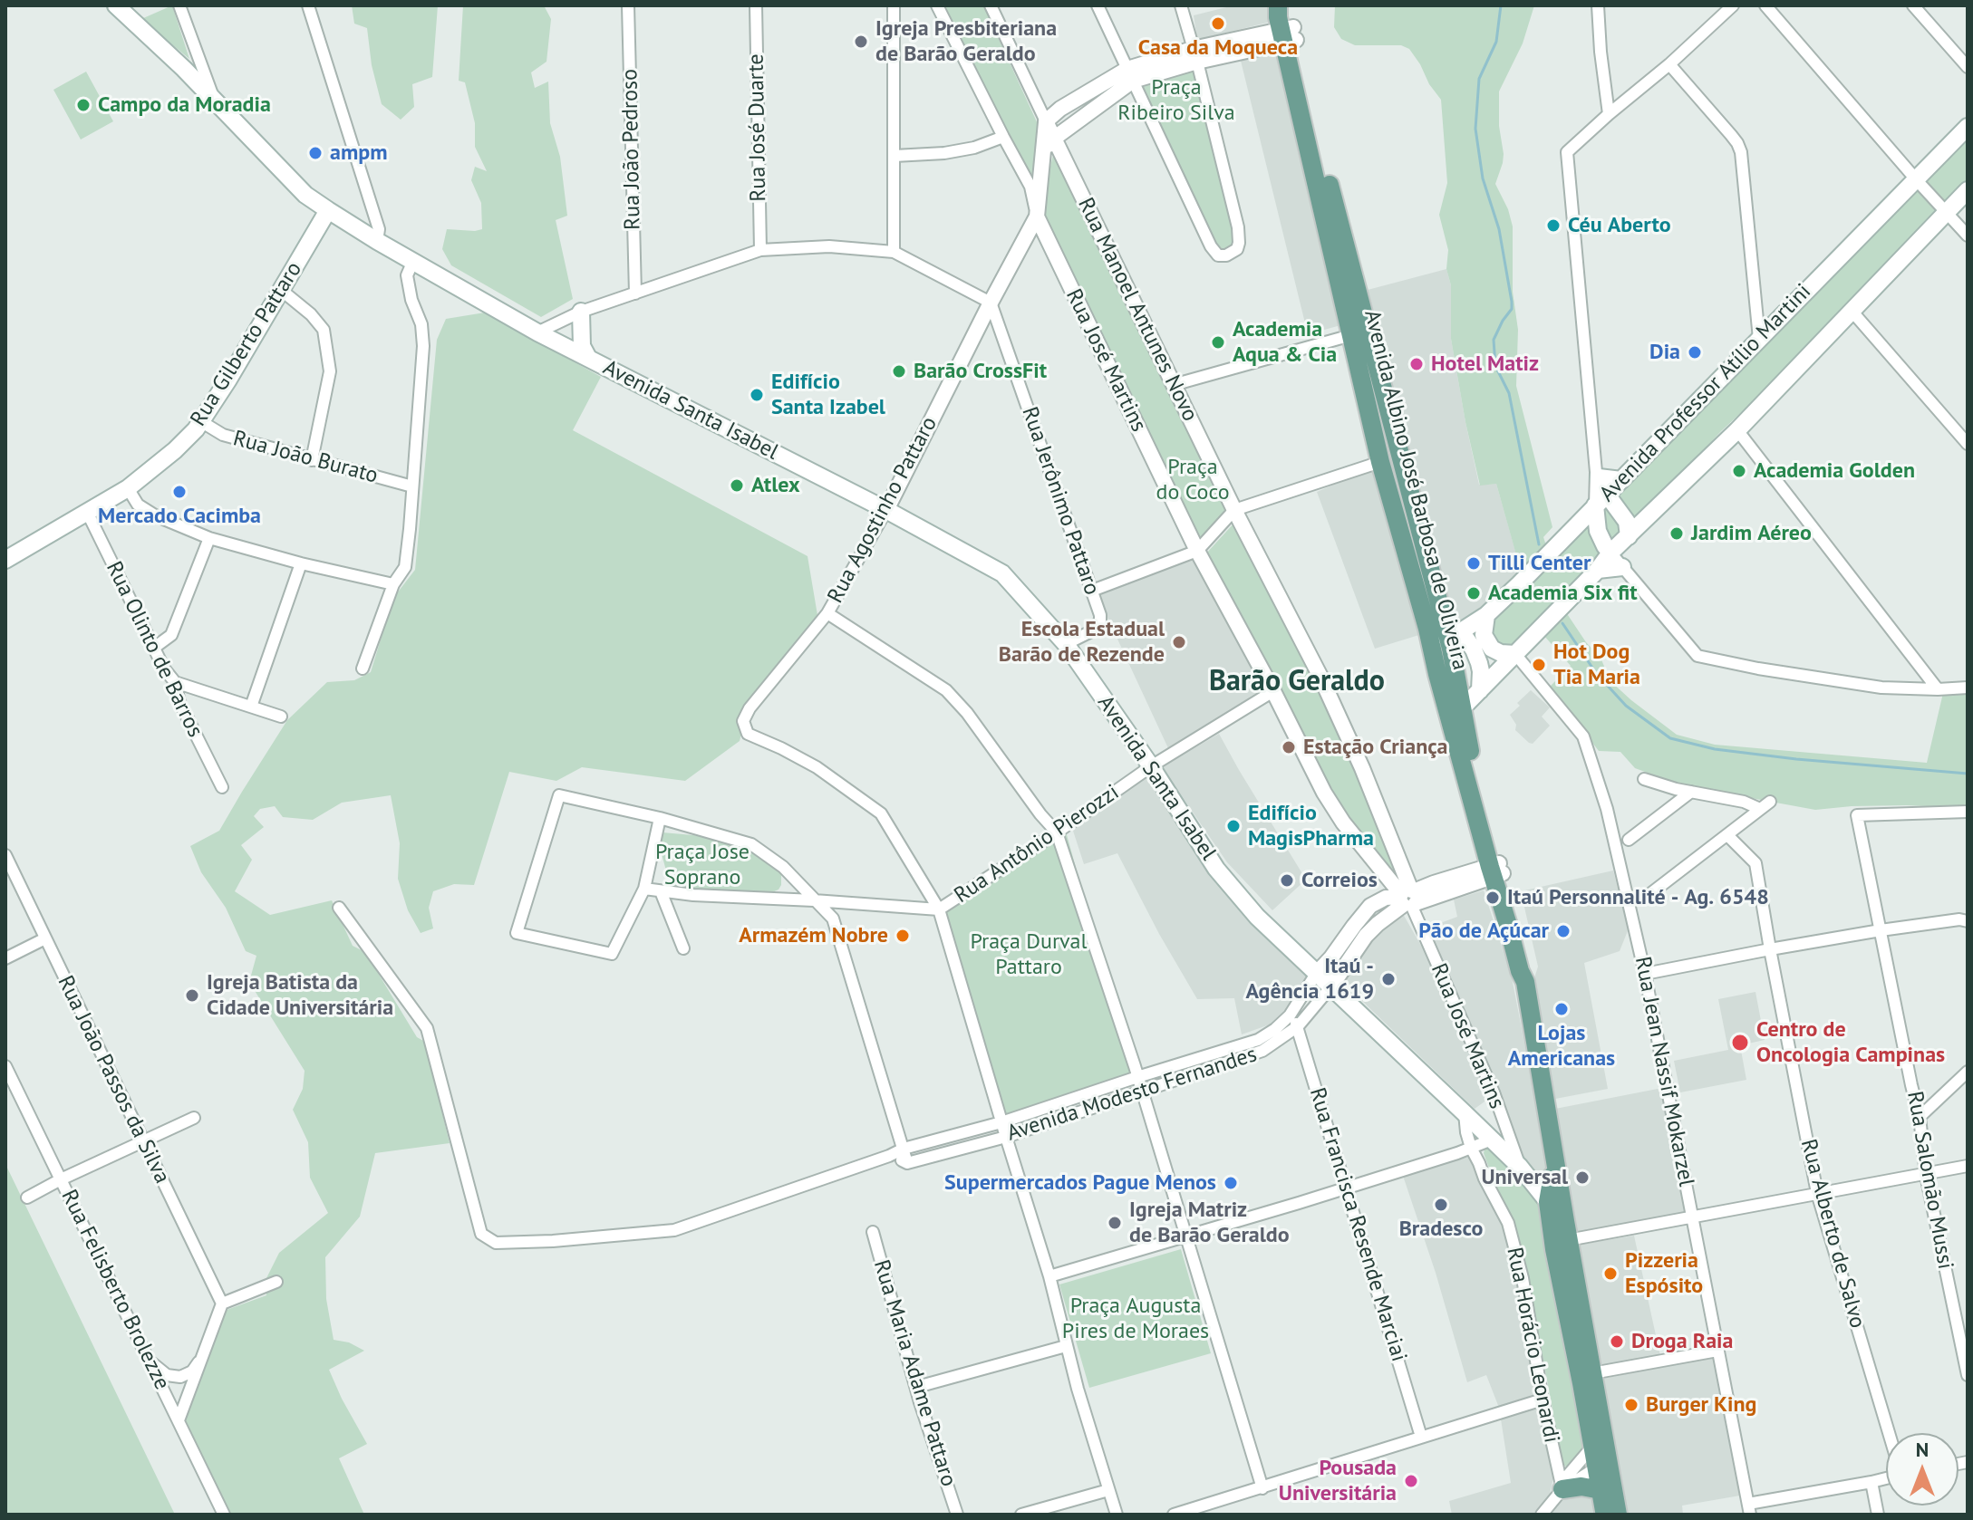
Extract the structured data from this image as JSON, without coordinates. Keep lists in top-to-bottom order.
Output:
{
  "streets": {
    "main road": [
      "Rua Gilberto Pattaro",
      "Avenida Professor Atílio Martini",
      "Avenida Santa Isabel",
      "Avenida Albino José Barbosa de Oliveira"
    ],
    "street": [
      "Rua José Duarte",
      "Rua João Pedroso",
      "Rua Manoel Antunes Novo",
      "Rua José Martins",
      "Rua João Burato",
      "Rua Jerônimo Pattaro",
      "Rua Agostinho Pattaro",
      "Rua Olinto de Barros",
      "Rua Antônio Pierozzi",
      "Rua Jean Nassif Mokarzel",
      "Rua João Passos da Silva",
      "Avenida Modesto Fernandes",
      "Rua Salomão Mussi",
      "Rua Francisca Resende Marciai",
      "Rua Alberto de Salvo",
      "Rua Felisberto Brolezze",
      "Rua Horácio Leonardi",
      "Rua Maria Adame Pattaro"
    ]
  },
  "crossings": [
    ["Rua Manoel Antunes Novo", "Rua José Martins"],
    ["Rua Manoel Antunes Novo", "Rua Agostinho Pattaro"],
    ["Rua Manoel Antunes Novo", "Avenida Modesto Fernandes"],
    ["Rua Gilberto Pattaro", "Avenida Santa Isabel"],
    ["Rua Gilberto Pattaro", "Rua João Burato"],
    ["Rua Gilberto Pattaro", "Rua Olinto de Barros"],
    ["Rua José Martins", "Avenida Santa Isabel"],
    ["Rua José Martins", "Rua Agostinho Pattaro"],
    ["Rua José Martins", "Rua Antônio Pierozzi"],
    ["Rua José Martins", "Avenida Modesto Fernandes"],
    ["Avenida Professor Atílio Martini", "Avenida Albino José Barbosa de Oliveira"],
    ["Avenida Professor Atílio Martini", "Rua Jean Nassif Mokarzel"],
    ["Avenida Santa Isabel", "Avenida Albino José Barbosa de Oliveira"],
    ["Avenida Santa Isabel", "Rua Jerônimo Pattaro"],
    ["Avenida Santa Isabel", "Rua Agostinho Pattaro"],
    ["Avenida Santa Isabel", "Rua Antônio Pierozzi"],
    ["Avenida Santa Isabel", "Avenida Modesto Fernandes"],
    ["Avenida Santa Isabel", "Rua Horácio Leonardi"],
    ["Avenida Albino José Barbosa de Oliveira", "Avenida Modesto Fernandes"],
    ["Avenida Albino José Barbosa de Oliveira", "Rua Horácio Leonardi"],
    ["Rua Jerônimo Pattaro", "Rua Agostinho Pattaro"],
    ["Rua Agostinho Pattaro", "Rua Antônio Pierozzi"],
    ["Avenida Modesto Fernandes", "Rua Francisca Resende Marciai"]
  ],
  "districts": ["Barão Geraldo"],
  "parks": [
    "Praça Ribeiro Silva",
    "Praça do Coco",
    "Praça Jose Soprano",
    "Praça Durval Pattaro",
    "Praça Augusta Pires de Moraes"
  ],
  "places": [
    "Casa da Moqueca",
    "Igreja Presbiteriana de Barão Geraldo",
    "Campo da Moradia",
    "ampm",
    "Céu Aberto",
    "Academia Aqua & Cia",
    "Dia",
    "Hotel Matiz",
    "Barão CrossFit",
    "Edifício Santa Izabel",
    "Academia Golden",
    "Atlex",
    "Mercado Cacimba",
    "Jardim Aéreo",
    "Tilli Center",
    "Academia Six fit",
    "Escola Estadual Barão de Rezende",
    "Hot Dog Tia Maria",
    "Estação Criança",
    "Edifício MagisPharma",
    "Correios",
    "Itaú Personnalité - Ag. 6548",
    "Pão de Açúcar",
    "Armazém Nobre",
    "Itaú - Agência 1619",
    "Igreja Batista da Cidade Universitária",
    "Lojas Americanas",
    "Centro de Oncologia Campinas",
    "Universal",
    "Supermercados Pague Menos",
    "Bradesco",
    "Igreja Matriz de Barão Geraldo",
    "Pizzeria Espósito",
    "Droga Raia",
    "Burger King",
    "Pousada Universitária"
  ],
  "north": "top"
}
